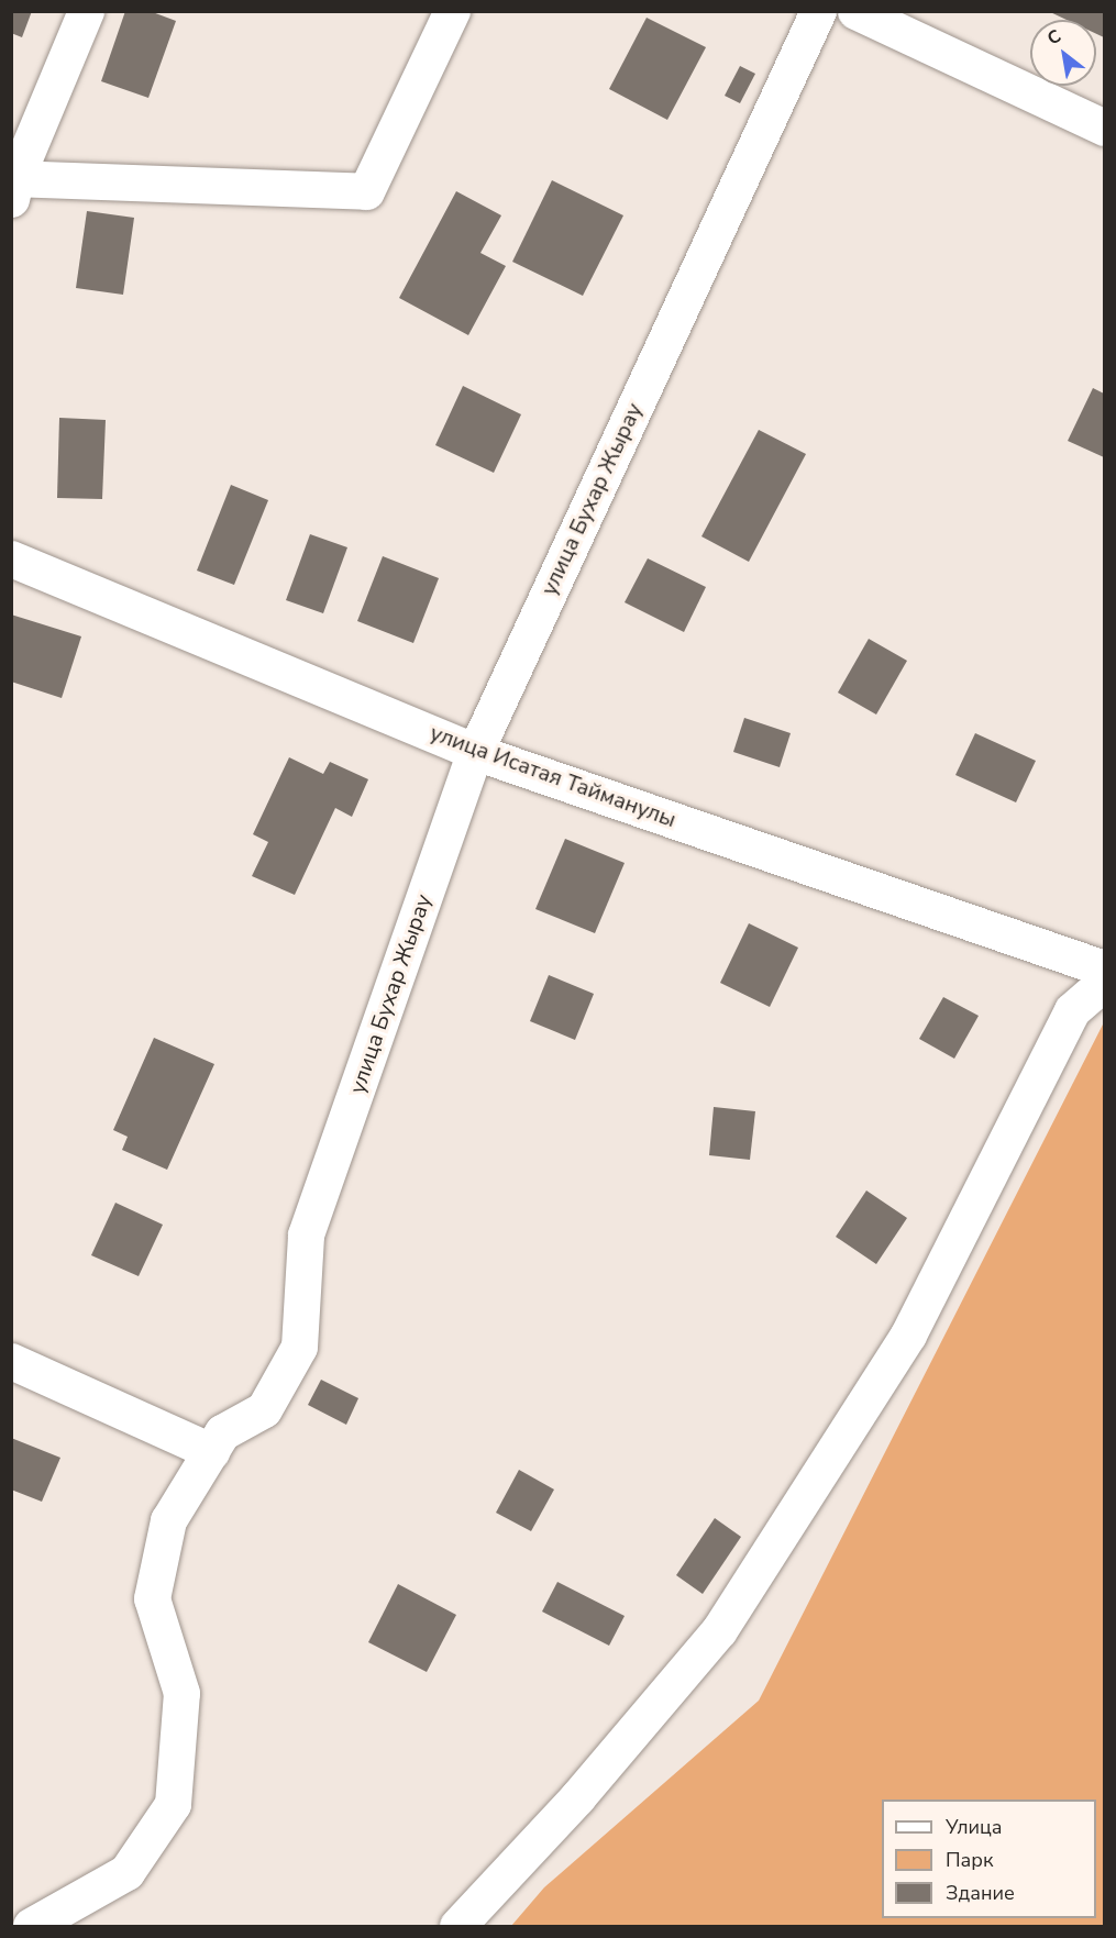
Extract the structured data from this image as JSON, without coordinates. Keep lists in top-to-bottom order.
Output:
{
  "streets": {
    "street": ["улица Бухар Жырау", "улица Исатая Тайманулы"]
  },
  "crossings": [
    ["улица Бухар Жырау", "улица Исатая Тайманулы"]
  ],
  "legend": ["Улица", "Парк", "Здание"],
  "north": "top left"
}
